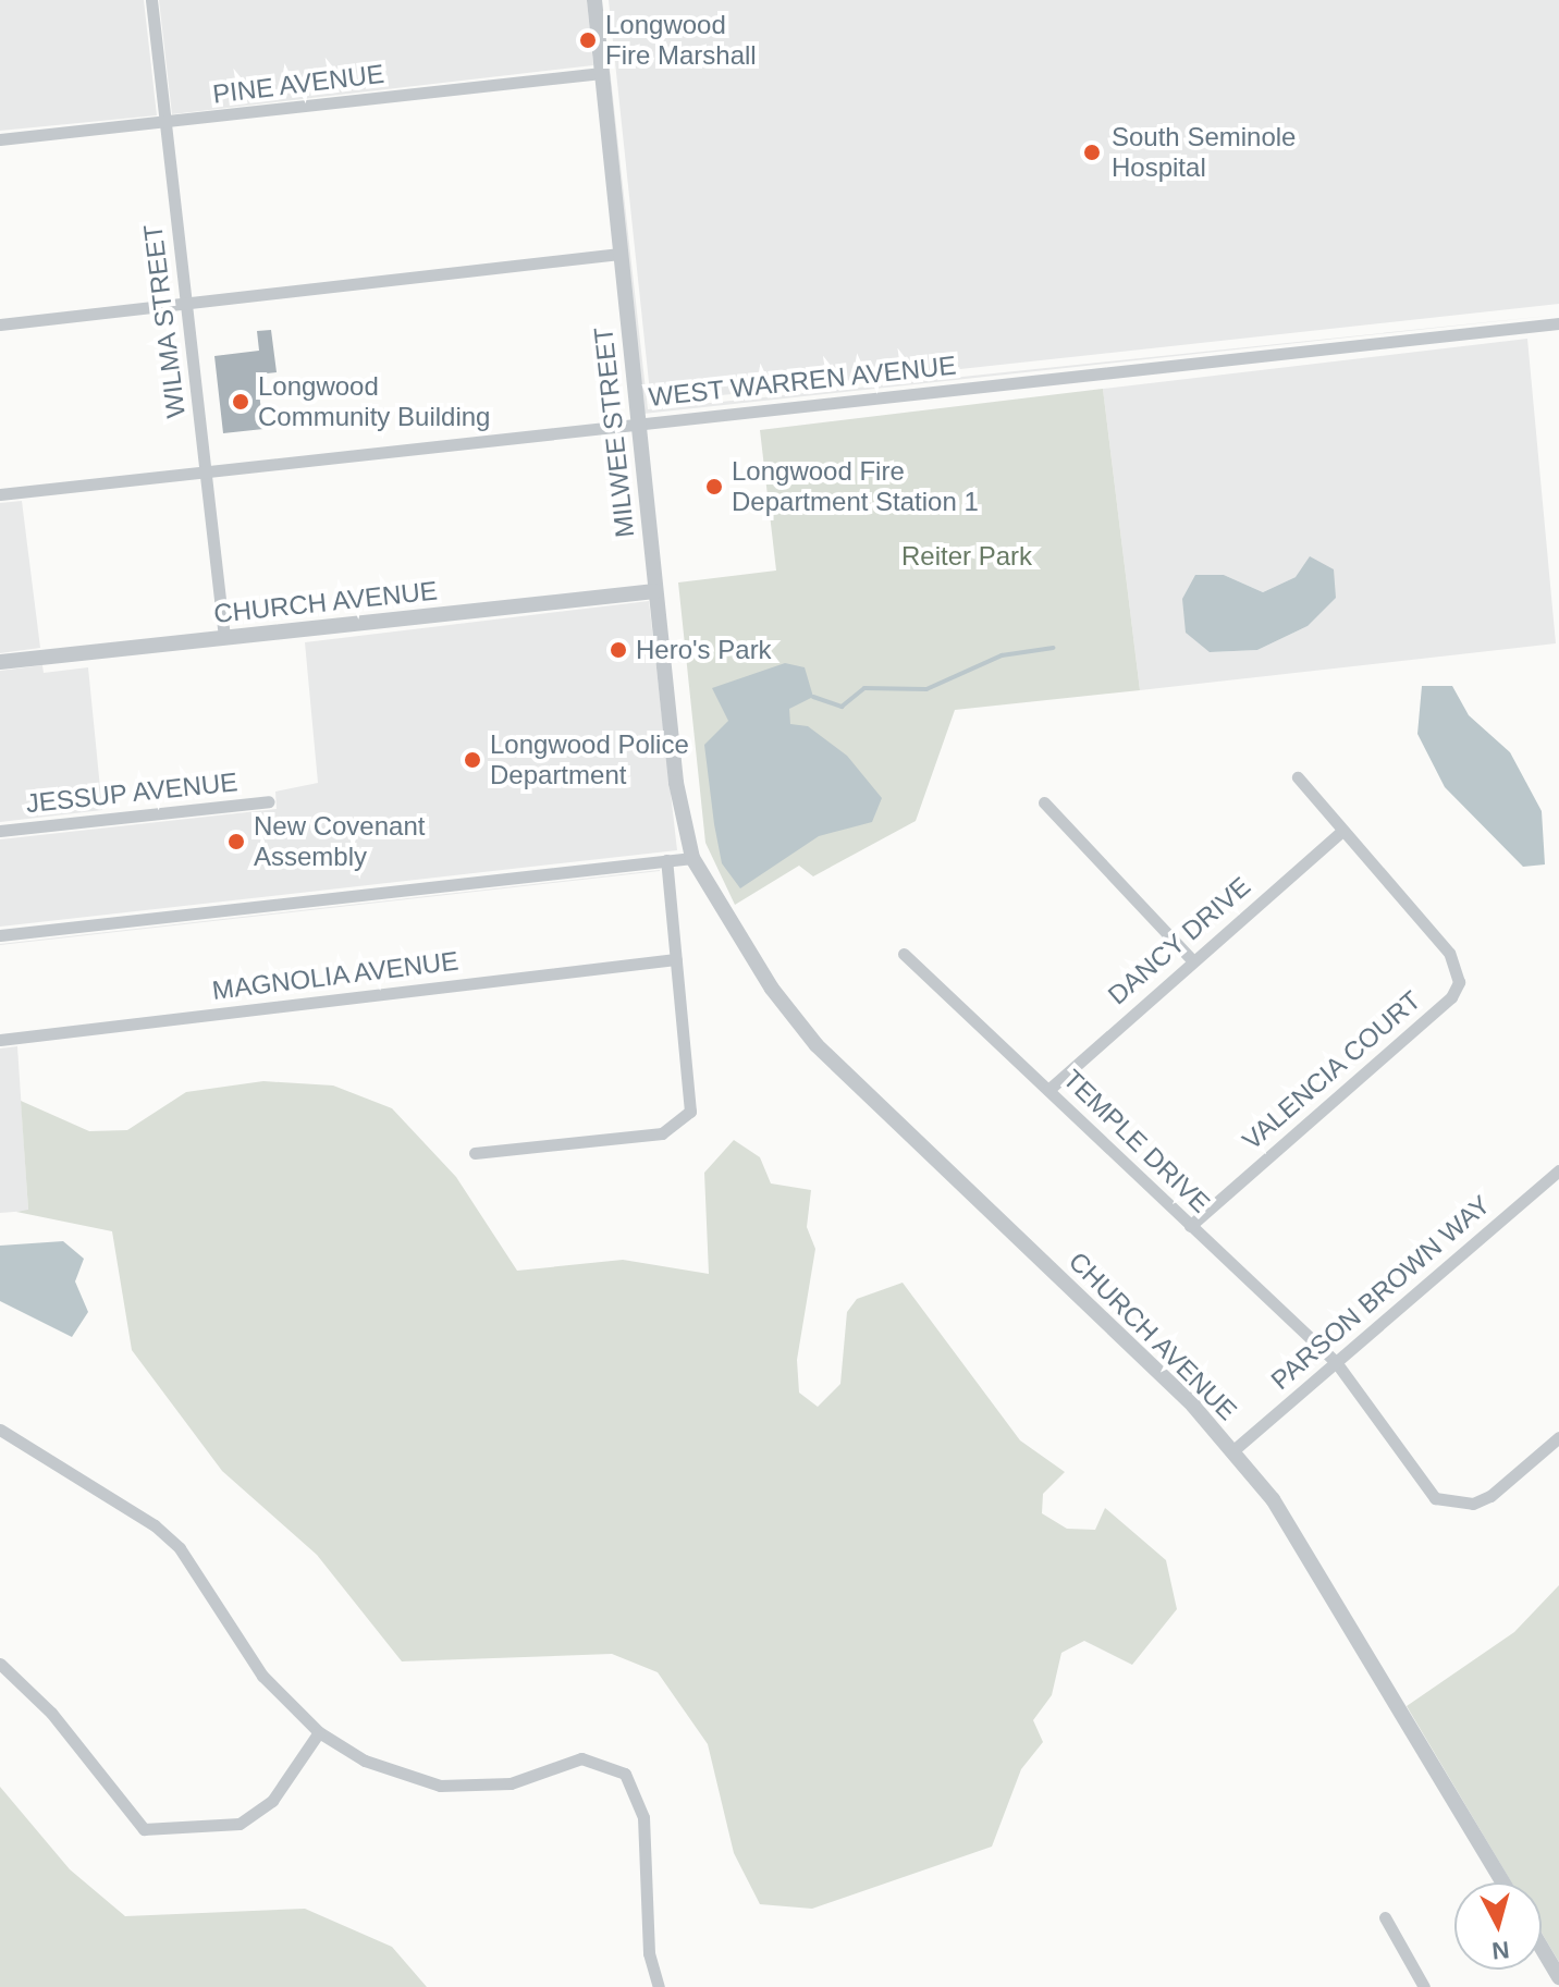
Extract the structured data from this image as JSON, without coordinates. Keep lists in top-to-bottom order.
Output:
{
  "streets": {
    "street": [
      "PINE AVENUE",
      "WILMA STREET",
      "WEST WARREN AVENUE",
      "MILWEE STREET",
      "CHURCH AVENUE",
      "JESSUP AVENUE",
      "DANCY DRIVE",
      "MAGNOLIA AVENUE",
      "VALENCIA COURT",
      "TEMPLE DRIVE",
      "PARSON BROWN WAY"
    ]
  },
  "crossings": [
    ["PINE AVENUE", "WILMA STREET"],
    ["PINE AVENUE", "MILWEE STREET"],
    ["WILMA STREET", "WEST WARREN AVENUE"],
    ["WILMA STREET", "CHURCH AVENUE"],
    ["WEST WARREN AVENUE", "MILWEE STREET"],
    ["MILWEE STREET", "CHURCH AVENUE"],
    ["CHURCH AVENUE", "PARSON BROWN WAY"],
    ["DANCY DRIVE", "VALENCIA COURT"],
    ["DANCY DRIVE", "TEMPLE DRIVE"],
    ["VALENCIA COURT", "TEMPLE DRIVE"],
    ["TEMPLE DRIVE", "PARSON BROWN WAY"]
  ],
  "parks": ["Reiter Park"],
  "places": [
    "Longwood Fire Marshall",
    "South Seminole Hospital",
    "Longwood Community Building",
    "Longwood Fire Department Station 1",
    "Hero's Park",
    "Longwood Police Department",
    "New Covenant Assembly"
  ],
  "north": "bottom"
}
